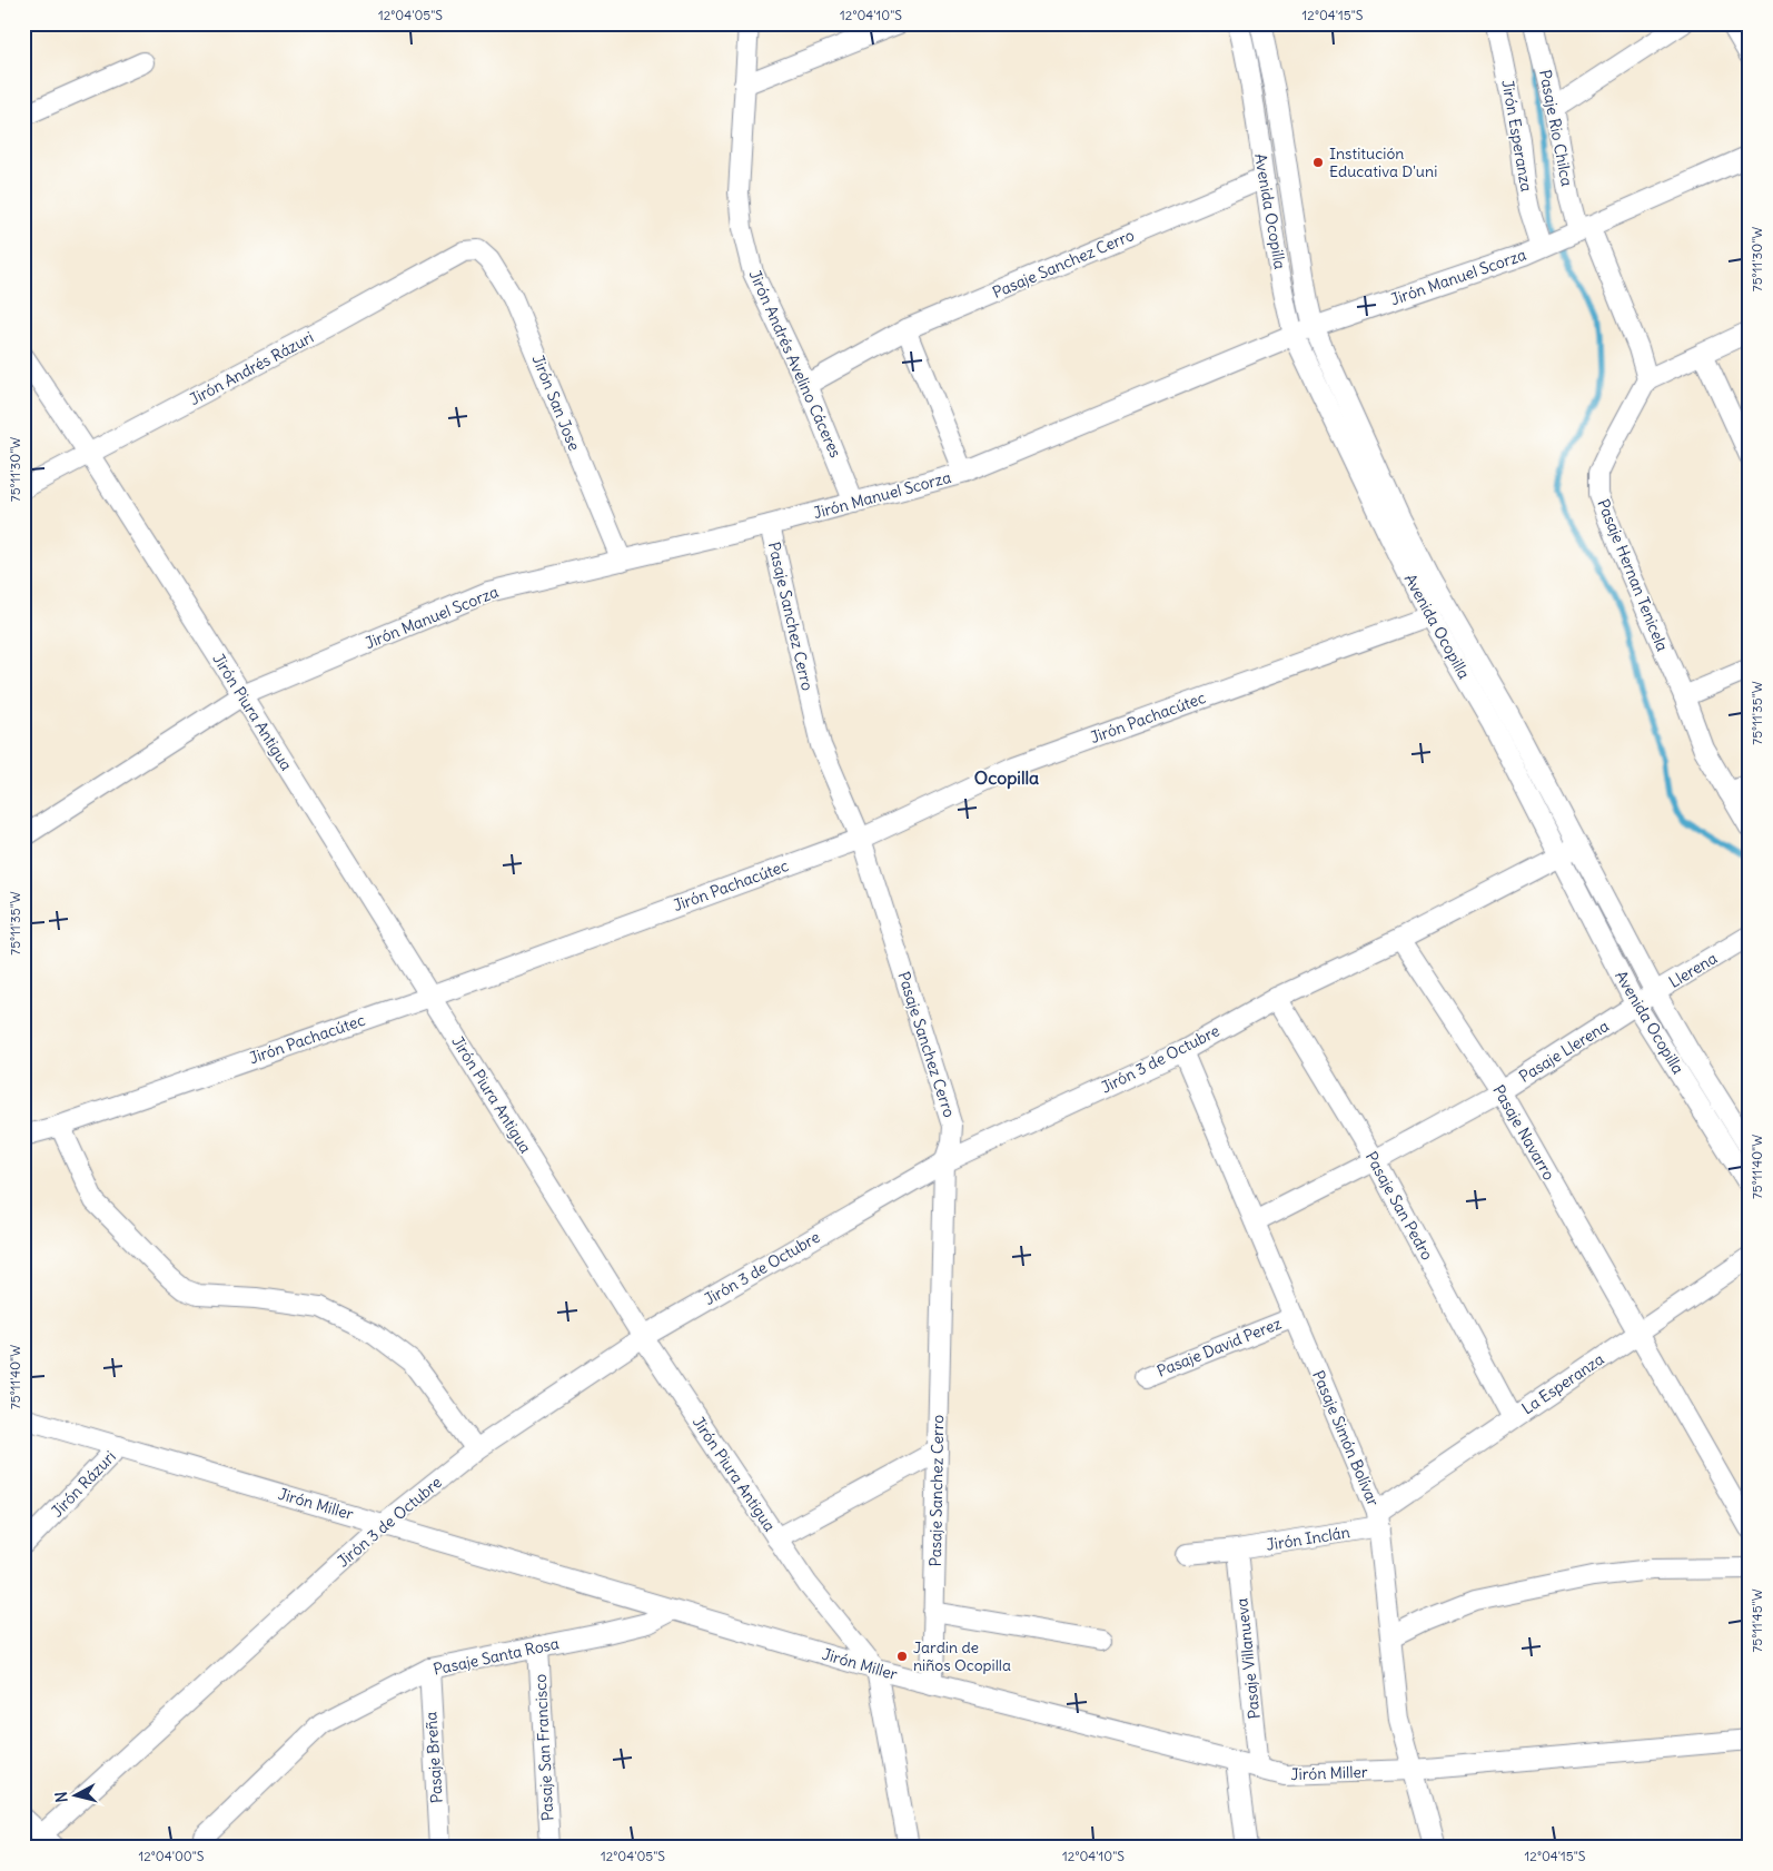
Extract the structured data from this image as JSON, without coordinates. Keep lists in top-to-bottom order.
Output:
{
  "streets": {
    "street": [
      "Pasaje Rio Chilca",
      "Jirón Esperanza",
      "Avenida Ocopilla",
      "Pasaje Sanchez Cerro",
      "Jirón Manuel Scorza",
      "Jirón Andrés Avelino Cáceres",
      "Jirón Andrés Rázuri",
      "Jirón San Jose",
      "Pasaje Hernan Tenicela",
      "Jirón Piura Antigua",
      "Jirón Pachacútec",
      "Llerena",
      "Pasaje Llerena",
      "Jirón 3 de Octubre",
      "Pasaje Navarro",
      "Pasaje San Pedro",
      "Pasaje David Perez",
      "La Esperanza",
      "Pasaje Simón Bolívar",
      "Jirón Rázuri",
      "Jirón Miller",
      "Jirón Inclán",
      "Pasaje Santa Rosa",
      "Pasaje Villanueva",
      "Pasaje San Francisco",
      "Pasaje Breña"
    ]
  },
  "crossings": [
    ["Pasaje Rio Chilca", "Jirón Manuel Scorza"],
    ["Jirón Esperanza", "Jirón Manuel Scorza"],
    ["Avenida Ocopilla", "Pasaje Sanchez Cerro"],
    ["Avenida Ocopilla", "Jirón Manuel Scorza"],
    ["Avenida Ocopilla", "Jirón Pachacútec"],
    ["Avenida Ocopilla", "Llerena"],
    ["Avenida Ocopilla", "Pasaje Llerena"],
    ["Avenida Ocopilla", "Jirón 3 de Octubre"],
    ["Pasaje Sanchez Cerro", "Jirón Manuel Scorza"],
    ["Pasaje Sanchez Cerro", "Jirón Andrés Avelino Cáceres"],
    ["Pasaje Sanchez Cerro", "Jirón Pachacútec"],
    ["Pasaje Sanchez Cerro", "Jirón 3 de Octubre"],
    ["Pasaje Sanchez Cerro", "Jirón Miller"],
    ["Jirón Manuel Scorza", "Jirón Andrés Avelino Cáceres"],
    ["Jirón Manuel Scorza", "Jirón San Jose"],
    ["Jirón Manuel Scorza", "Jirón Piura Antigua"],
    ["Jirón Andrés Rázuri", "Jirón San Jose"],
    ["Jirón Andrés Rázuri", "Jirón Piura Antigua"],
    ["Jirón Piura Antigua", "Jirón Pachacútec"],
    ["Jirón Piura Antigua", "Jirón 3 de Octubre"],
    ["Jirón Piura Antigua", "Jirón Miller"],
    ["Llerena", "Pasaje Llerena"],
    ["Pasaje Llerena", "Pasaje Navarro"],
    ["Pasaje Llerena", "Pasaje San Pedro"],
    ["Pasaje Llerena", "Pasaje Simón Bolívar"],
    ["Jirón 3 de Octubre", "Pasaje Navarro"],
    ["Jirón 3 de Octubre", "Pasaje San Pedro"],
    ["Jirón 3 de Octubre", "Pasaje Simón Bolívar"],
    ["Jirón 3 de Octubre", "Jirón Miller"],
    ["Pasaje Navarro", "La Esperanza"],
    ["Pasaje San Pedro", "La Esperanza"],
    ["Pasaje David Perez", "Pasaje Simón Bolívar"],
    ["La Esperanza", "Pasaje Simón Bolívar"],
    ["La Esperanza", "Jirón Inclán"],
    ["Pasaje Simón Bolívar", "Jirón Miller"],
    ["Pasaje Simón Bolívar", "Jirón Inclán"],
    ["Jirón Rázuri", "Jirón Miller"],
    ["Jirón Miller", "Pasaje Santa Rosa"],
    ["Jirón Miller", "Pasaje Villanueva"],
    ["Jirón Inclán", "Pasaje Villanueva"],
    ["Pasaje Santa Rosa", "Pasaje San Francisco"],
    ["Pasaje Santa Rosa", "Pasaje Breña"]
  ],
  "districts": ["Ocopilla"],
  "places": ["Institución Educativa D'uni", "Jardin de niños Ocopilla"],
  "north": "left",
  "coordinates": [
    "12°04'05\"S",
    "12°04'10\"S",
    "12°04'15\"S",
    "75°11'30\"W",
    "75°11'35\"W",
    "75°11'40\"W",
    "75°11'45\"W",
    "12°04'00\"S"
  ]
}
